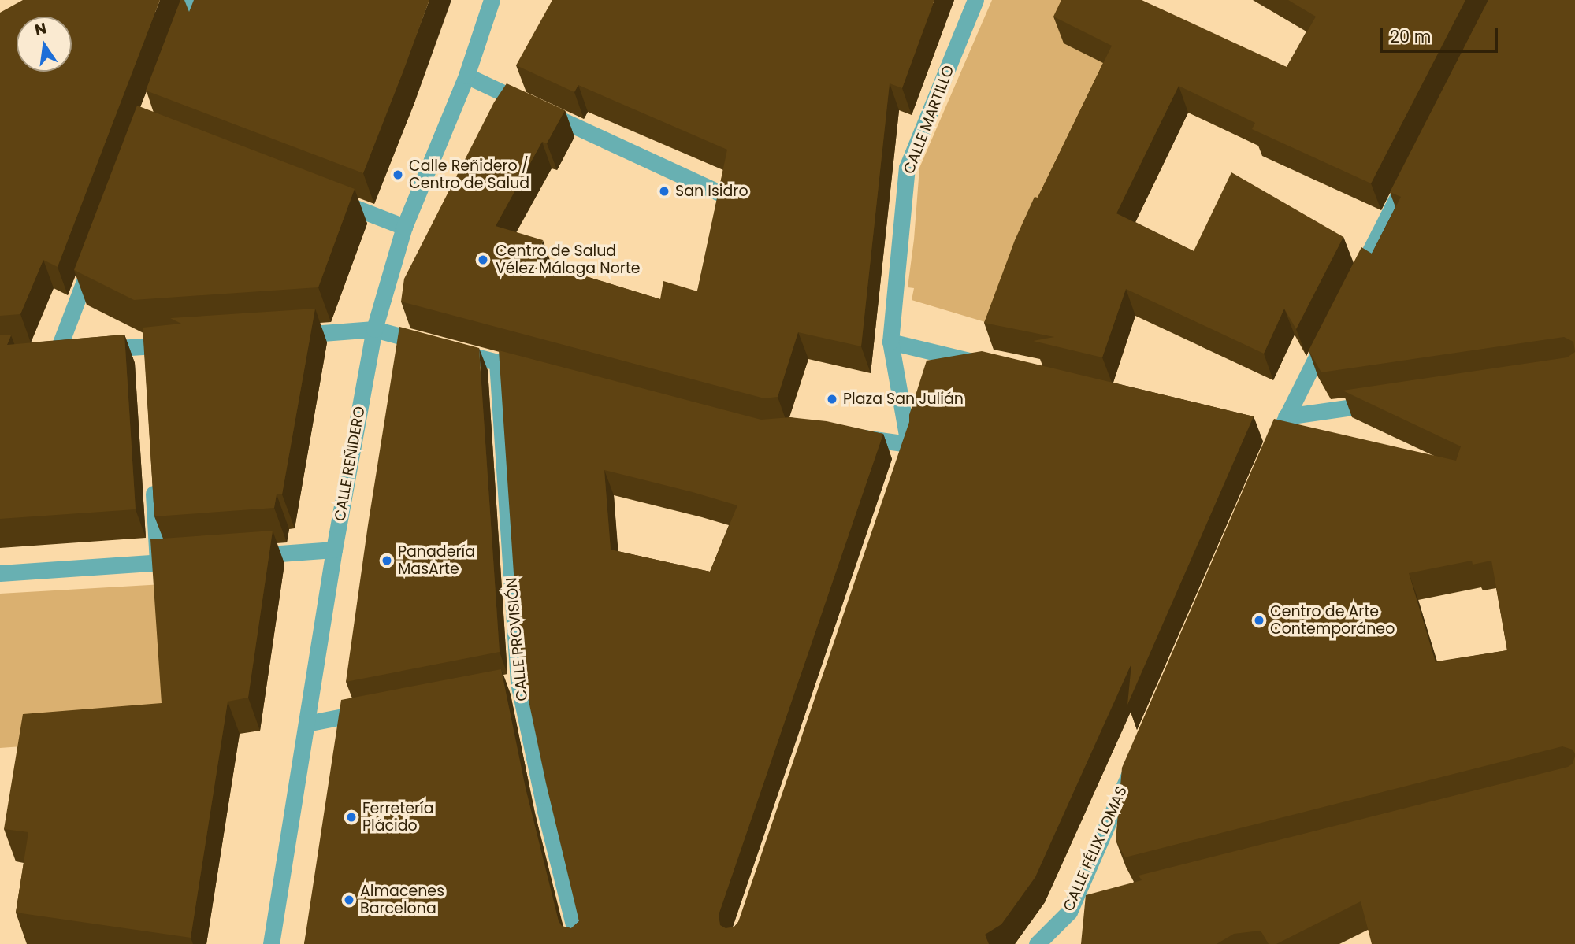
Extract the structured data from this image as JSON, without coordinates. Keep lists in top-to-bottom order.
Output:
{
  "streets": {
    "street": [
      "CALLE MARTILLO",
      "CALLE REÑIDERO",
      "CALLE PROVISIÓN",
      "CALLE FÉLIX LOMAS"
    ]
  },
  "places": [
    "Calle Reñidero / Centro de Salud",
    "San Isidro",
    "Centro de Salud Vélez Málaga Norte",
    "Plaza San Julián",
    "Panadería MasArte",
    "Centro de Arte Contemporáneo",
    "Ferretería Plácido",
    "Almacenes Barcelona"
  ],
  "scale_bar": "20 m",
  "north": "top"
}
